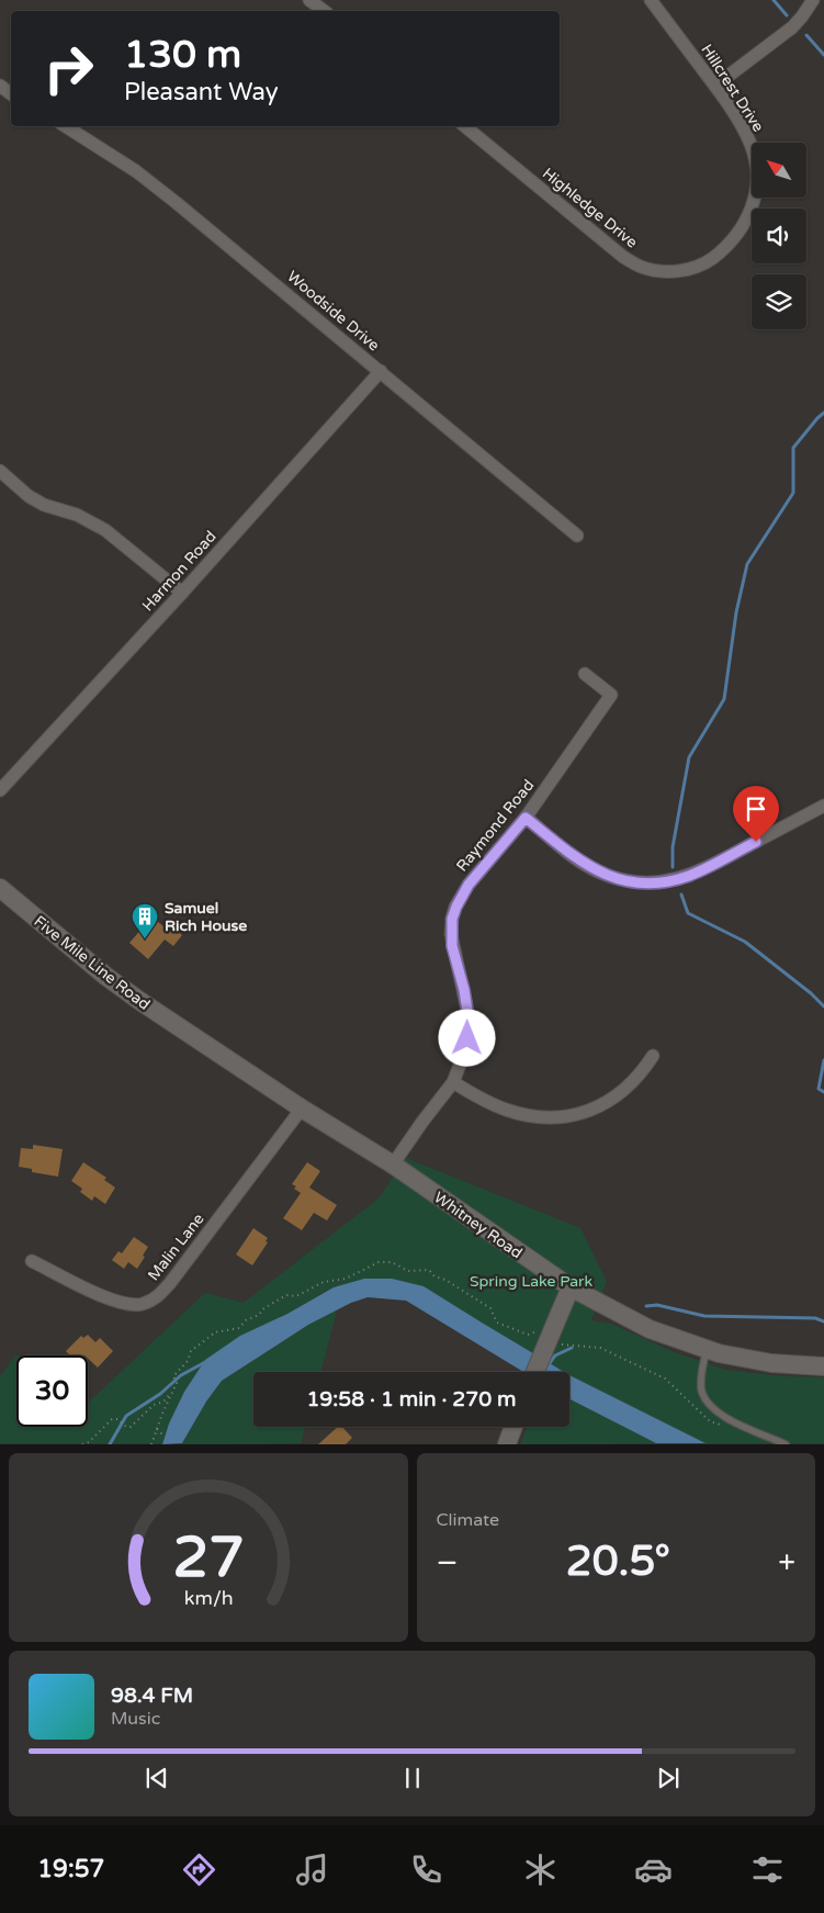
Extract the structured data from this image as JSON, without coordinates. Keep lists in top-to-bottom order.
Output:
{
  "streets": {
    "main road": ["Five Mile Line Road", "Whitney Road"],
    "street": [
      "Hillcrest Drive",
      "Highledge Drive",
      "Woodside Drive",
      "Harmon Road",
      "Raymond Road",
      "Malin Lane"
    ]
  },
  "crossings": [
    ["Hillcrest Drive", "Highledge Drive"],
    ["Woodside Drive", "Harmon Road"],
    ["Raymond Road", "Whitney Road"],
    ["Five Mile Line Road", "Whitney Road"],
    ["Whitney Road", "Malin Lane"]
  ],
  "parks": ["Spring Lake Park"],
  "places": {
    "building": ["Samuel Rich House"]
  },
  "north": "top left",
  "page": {
    "turn": ["130 m", "Pleasant Way"],
    "limit": "30",
    "trip": "19:58 · 1 min · 270 m",
    "tile": "Climate",
    "heat": ["−", "20.5°", "+"],
    "song": ["98.4 FM", "Music"],
    "tabs": "19:57",
    "gauge": ["27", "km/h"]
  }
}
